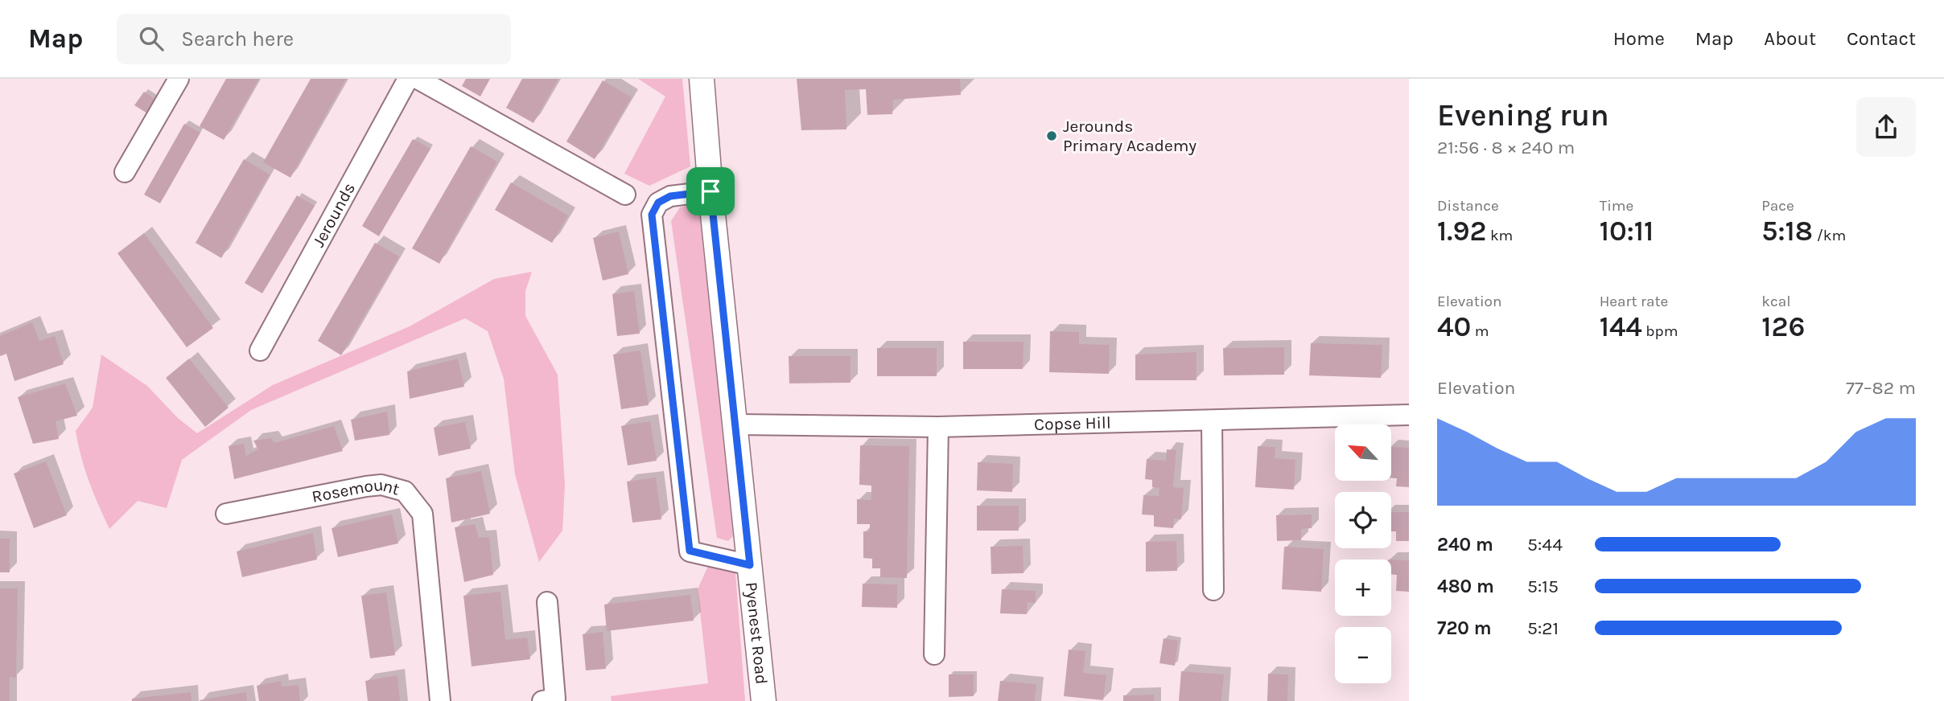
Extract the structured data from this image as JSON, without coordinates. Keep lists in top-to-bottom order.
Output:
{
  "streets": {
    "street": [
      "Jerounds",
      "Copse Hill",
      "Rosemount",
      "Pyenest Road"
    ]
  },
  "crossings": [
    ["Copse Hill", "Pyenest Road"]
  ],
  "places": ["Jerounds Primary Academy"],
  "north": "top left",
  "page": {
    "header": "Map",
    "search": "Search here",
    "nav": [
      "Home",
      "Map",
      "About",
      "Contact"
    ],
    "heading": ["Evening run", "21:56 · 8 × 240 m"],
    "stats": [
      ["Distance", "1.92 km"],
      ["Time", "10:11"],
      ["Pace", "5:18 /km"],
      ["Elevation", "40 m"],
      ["Heart rate", "144 bpm"],
      ["kcal", "126"]
    ],
    "chart": ["Elevation", "77–82 m"],
    "map_buttons": ["+", "−"],
    "list": [
      {
        "name": "240 m",
        "note": "5:44"
      },
      {
        "name": "480 m",
        "note": "5:15"
      },
      {
        "name": "720 m",
        "note": "5:21"
      }
    ]
  }
}
